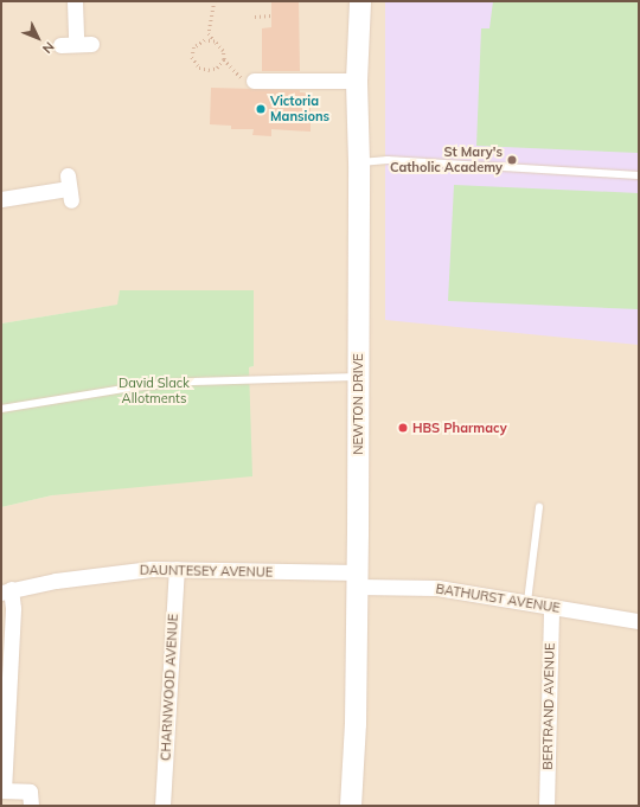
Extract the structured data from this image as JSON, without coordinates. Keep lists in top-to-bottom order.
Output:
{
  "streets": {
    "main road": ["NEWTON DRIVE"],
    "street": [
      "DAUNTESEY AVENUE",
      "BATHURST AVENUE",
      "CHARNWOOD AVENUE",
      "BERTRAND AVENUE"
    ]
  },
  "crossings": [
    ["NEWTON DRIVE", "DAUNTESEY AVENUE"],
    ["NEWTON DRIVE", "BATHURST AVENUE"],
    ["DAUNTESEY AVENUE", "BATHURST AVENUE"],
    ["DAUNTESEY AVENUE", "CHARNWOOD AVENUE"],
    ["BATHURST AVENUE", "BERTRAND AVENUE"]
  ],
  "parks": ["David Slack Allotments"],
  "places": ["Victoria Mansions", "St Mary's Catholic Academy", "HBS Pharmacy"],
  "north": "bottom right"
}
